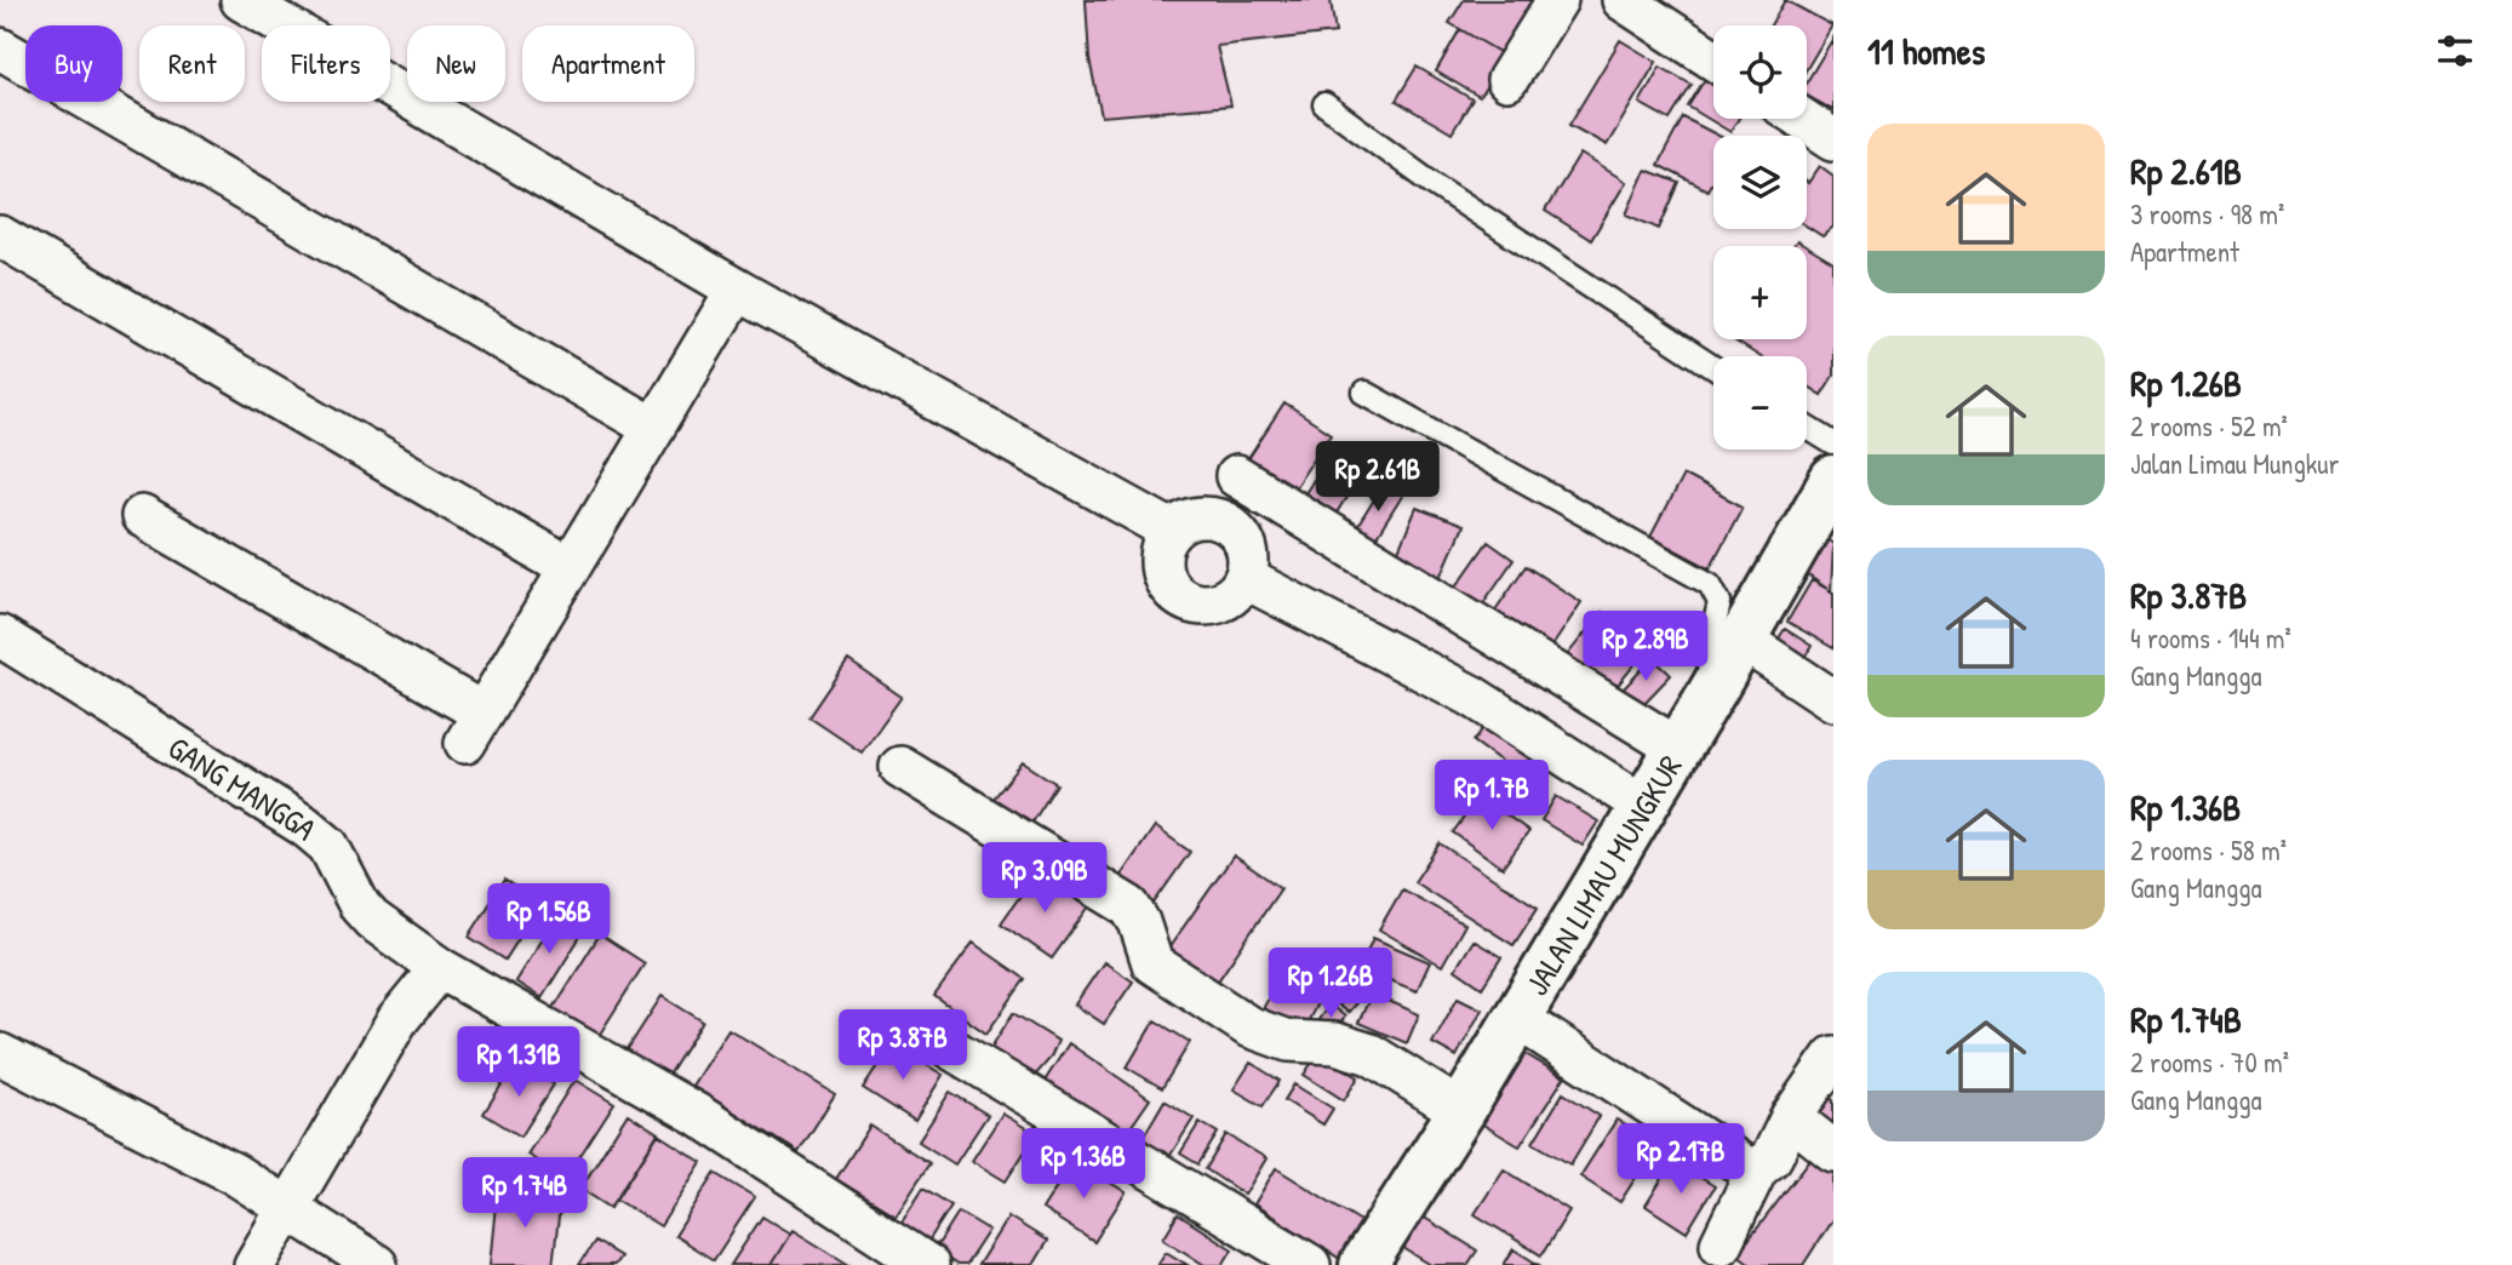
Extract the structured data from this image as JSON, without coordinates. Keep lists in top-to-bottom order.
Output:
{
  "streets": {
    "street": ["GANG MANGGA", "JALAN LIMAU MUNGKUR"]
  },
  "page": {
    "heading": "11 homes",
    "map_buttons": ["+", "−"],
    "chip": [
      "Buy",
      "Rent",
      "Filters",
      "New",
      "Apartment"
    ],
    "list": [
      {
        "name": "Rp 2.61B",
        "note": "3 rooms · 98 m² · Apartment"
      },
      {
        "name": "Rp 1.26B",
        "note": "2 rooms · 52 m² · Jalan Limau Mungkur"
      },
      {
        "name": "Rp 3.87B",
        "note": "4 rooms · 144 m² · Gang Mangga"
      },
      {
        "name": "Rp 1.36B",
        "note": "2 rooms · 58 m² · Gang Mangga"
      },
      {
        "name": "Rp 1.74B",
        "note": "2 rooms · 70 m² · Gang Mangga"
      }
    ],
    "price": [
      "Rp 2.61B",
      "Rp 2.89B",
      "Rp 1.7B",
      "Rp 3.09B",
      "Rp 1.56B",
      "Rp 1.26B",
      "Rp 3.87B",
      "Rp 1.31B",
      "Rp 2.17B",
      "Rp 1.36B",
      "Rp 1.74B"
    ]
  }
}
